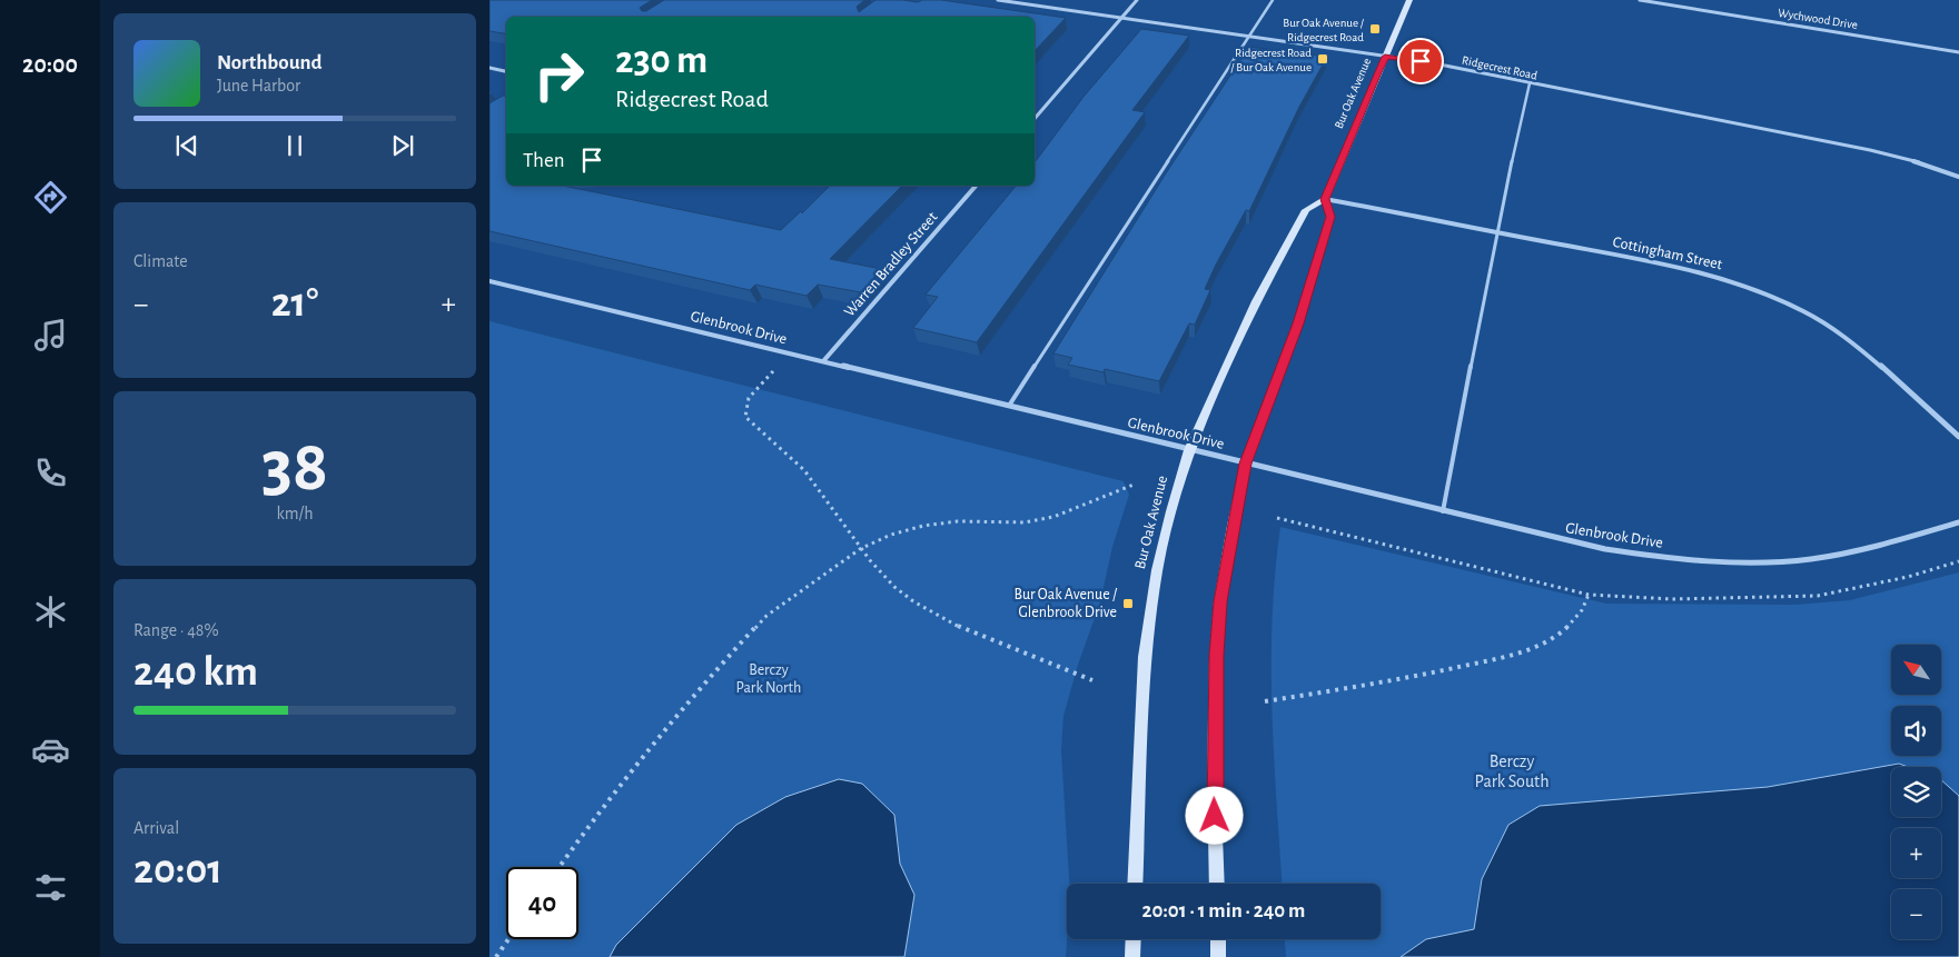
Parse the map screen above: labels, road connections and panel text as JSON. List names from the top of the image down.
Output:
{
  "streets": {
    "street": [
      "Wychwood Drive",
      "Ridgecrest Road",
      "Bur Oak Avenue",
      "Cottingham Street",
      "Warren Bradley Street",
      "Glenbrook Drive"
    ]
  },
  "crossings": [
    ["Ridgecrest Road", "Bur Oak Avenue"],
    ["Bur Oak Avenue", "Cottingham Street"],
    ["Bur Oak Avenue", "Glenbrook Drive"],
    ["Warren Bradley Street", "Glenbrook Drive"]
  ],
  "parks": ["Berczy Park North", "Berczy Park South"],
  "places": {
    "transit": ["Bur Oak Avenue / Ridgecrest Road", "Ridgecrest Road / Bur Oak Avenue", "Bur Oak Avenue / Glenbrook Drive"]
  },
  "north": "top left",
  "page": {
    "tabs": "20:00",
    "turn": ["230 m", "Ridgecrest Road"],
    "song": ["Northbound", "June Harbor"],
    "then": "Then",
    "tile": [
      "Climate",
      ["38", "km/h"],
      ["Range · 48%", "240 km"],
      ["Arrival", "20:01"]
    ],
    "heat": ["−", "21°", "+"],
    "map_buttons": ["+", "−"],
    "limit": "40",
    "trip": "20:01 · 1 min · 240 m"
  }
}
